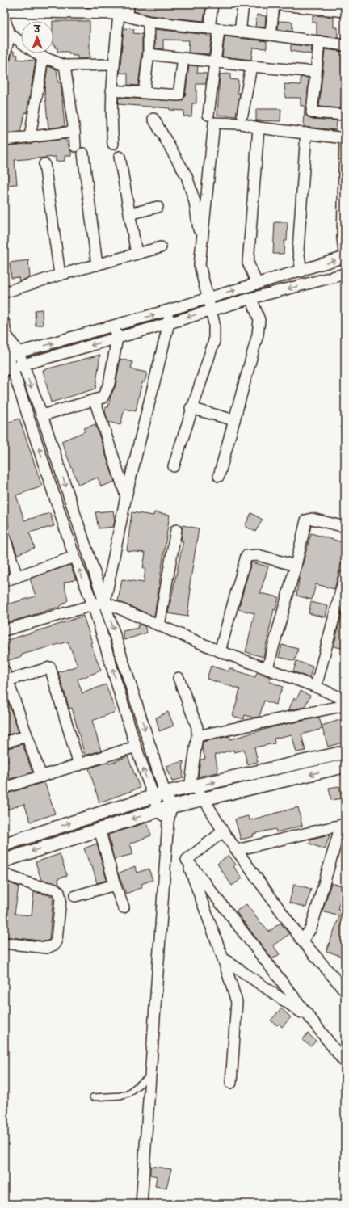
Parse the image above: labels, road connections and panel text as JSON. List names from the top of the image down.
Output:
{
  "north": "top"
}
